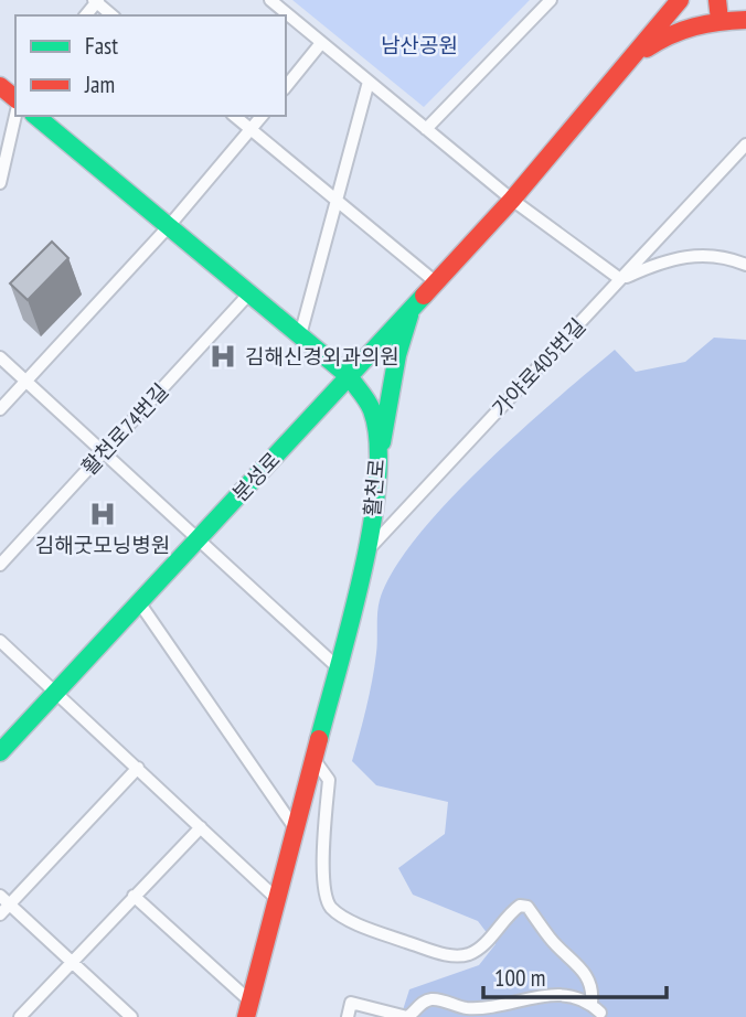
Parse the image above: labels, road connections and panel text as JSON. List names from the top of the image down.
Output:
{
  "streets": {
    "street": [
      "가야로405번길",
      "활천로74번길",
      "분성로",
      "활천로"
    ]
  },
  "crossings": [
    ["가야로405번길", "활천로"],
    ["활천로74번길", "활천로"],
    ["분성로", "활천로"]
  ],
  "parks": ["남산공원"],
  "places": {
    "hospital": ["김해신경외과의원", "김해굿모닝병원"]
  },
  "legend": ["Fast", "Jam"],
  "scale_bar": "100 m"
}
